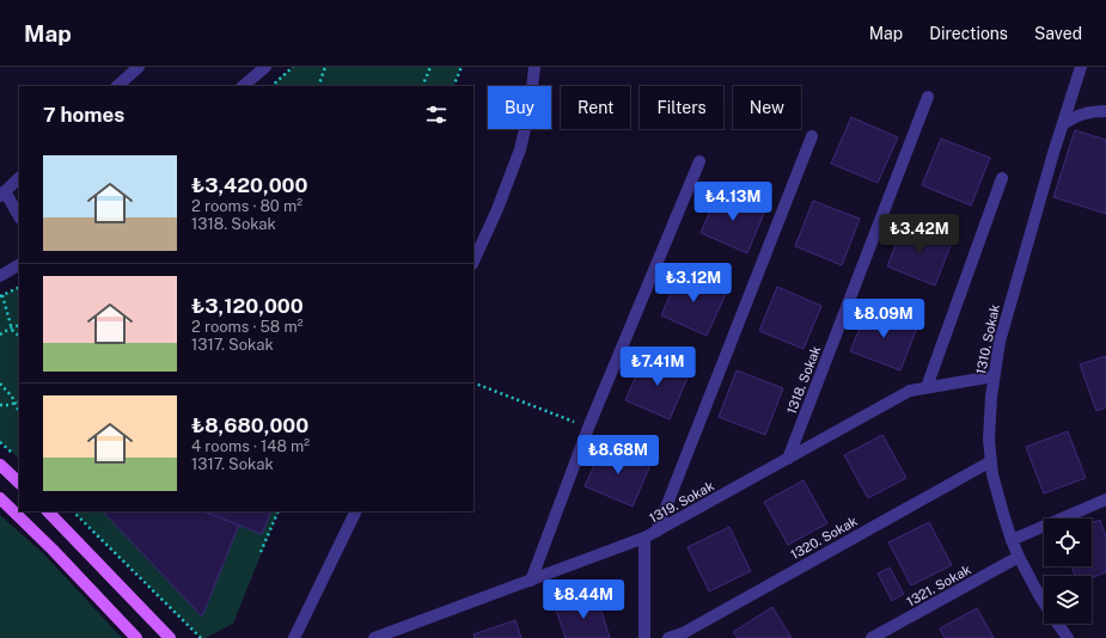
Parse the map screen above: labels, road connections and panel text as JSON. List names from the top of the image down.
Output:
{
  "streets": {
    "street": [
      "1310. Sokak",
      "1318. Sokak",
      "1319. Sokak",
      "1320. Sokak",
      "1321. Sokak"
    ]
  },
  "crossings": [
    ["1310. Sokak", "1319. Sokak"],
    ["1310. Sokak", "1320. Sokak"],
    ["1310. Sokak", "1321. Sokak"],
    ["1318. Sokak", "1319. Sokak"]
  ],
  "page": {
    "header": "Map",
    "nav": ["Map", "Directions", "Saved"],
    "chip": [
      "Buy",
      "Rent",
      "Filters",
      "New"
    ],
    "heading": "7 homes",
    "list": [
      {
        "name": "₺3,420,000",
        "note": "2 rooms · 80 m² · 1318. Sokak"
      },
      {
        "name": "₺3,120,000",
        "note": "2 rooms · 58 m² · 1317. Sokak"
      },
      {
        "name": "₺8,680,000",
        "note": "4 rooms · 148 m² · 1317. Sokak"
      }
    ],
    "price": [
      "₺4.13M",
      "₺3.42M",
      "₺3.12M",
      "₺8.09M",
      "₺7.41M",
      "₺8.68M",
      "₺8.44M"
    ]
  }
}
